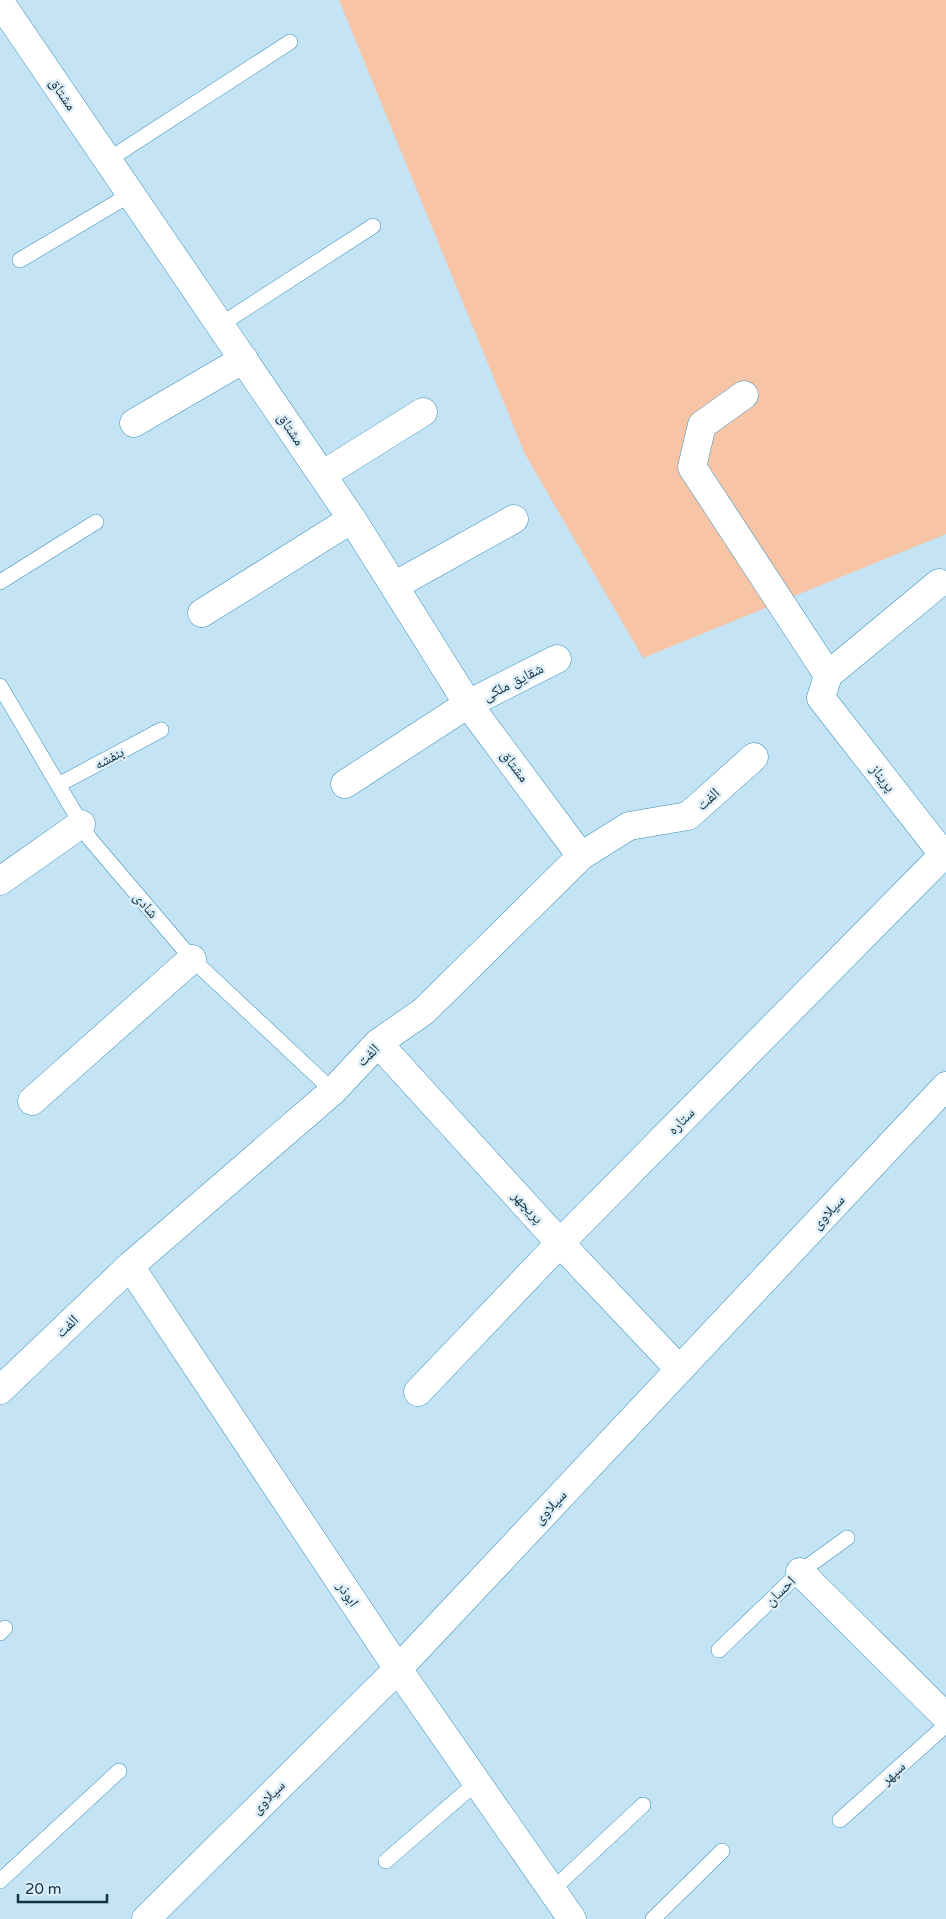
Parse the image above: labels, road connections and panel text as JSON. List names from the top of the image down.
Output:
{
  "streets": {
    "street": [
      "مشتاق",
      "شقایق ملکی",
      "پریناز",
      "الفت",
      "ستاره",
      "پریچهر",
      "سیلاوی",
      "ابوذر"
    ],
    "lane": [
      "بنفشه",
      "شادی",
      "احسان",
      "سپهر"
    ]
  },
  "crossings": [
    ["مشتاق", "شقایق ملکی"],
    ["مشتاق", "الفت"],
    ["بنفشه", "شادی"],
    ["پریناز", "ستاره"],
    ["الفت", "شادی"],
    ["الفت", "پریچهر"],
    ["الفت", "ابوذر"],
    ["ستاره", "پریچهر"],
    ["پریچهر", "سیلاوی"],
    ["سیلاوی", "ابوذر"]
  ],
  "scale_bar": "20 m"
}
